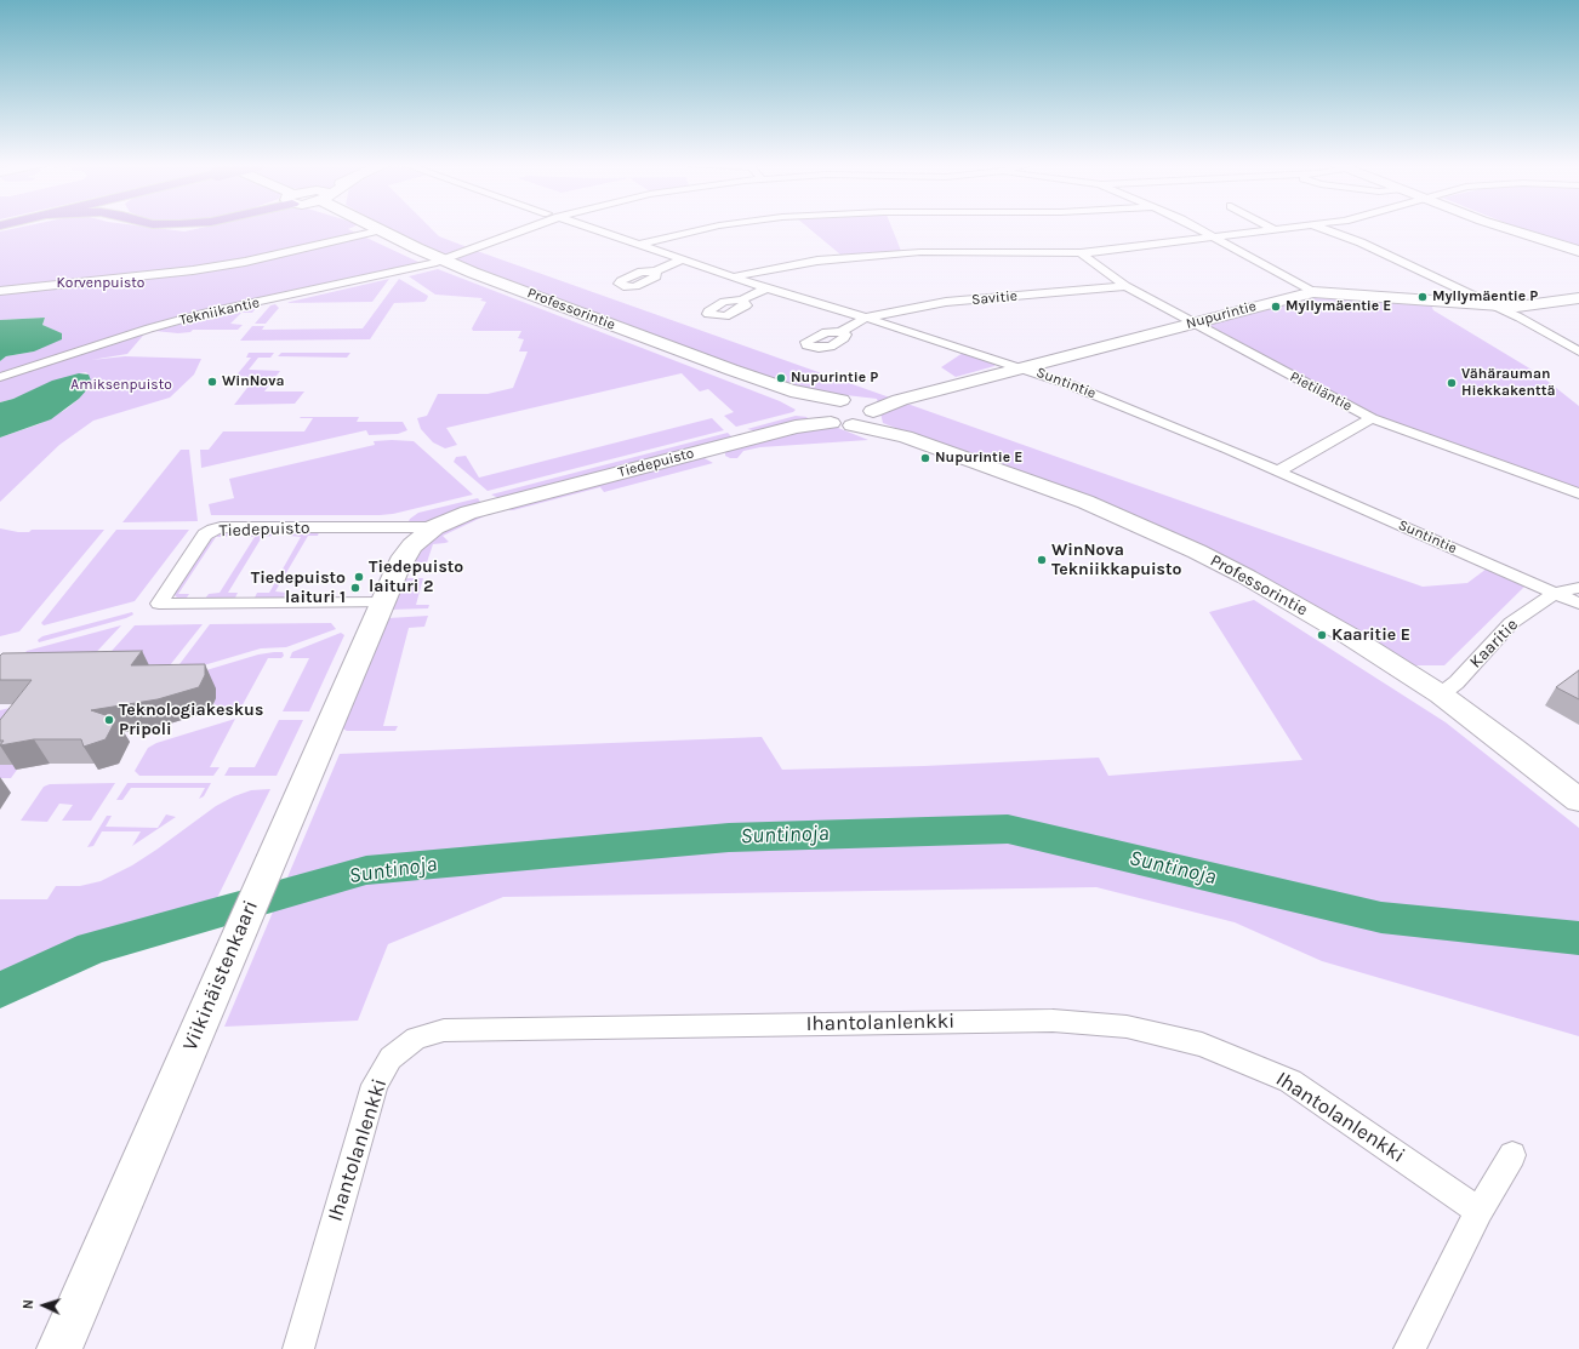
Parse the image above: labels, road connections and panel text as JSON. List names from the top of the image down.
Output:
{
  "streets": {
    "main road": [
      "Professorintie",
      "Nupurintie",
      "Tiedepuisto",
      "Viikinäistenkaari"
    ],
    "street": [
      "Savitie",
      "Tekniikantie",
      "Suntintie",
      "Pietiläntie",
      "Kaaritie",
      "Ihantolanlenkki"
    ]
  },
  "crossings": [
    ["Savitie", "Suntintie"],
    ["Savitie", "Pietiläntie"],
    ["Professorintie", "Tekniikantie"],
    ["Professorintie", "Nupurintie"],
    ["Professorintie", "Tiedepuisto"],
    ["Professorintie", "Kaaritie"],
    ["Nupurintie", "Suntintie"],
    ["Nupurintie", "Pietiläntie"],
    ["Suntintie", "Kaaritie"],
    ["Tiedepuisto", "Viikinäistenkaari"]
  ],
  "water": ["Suntinoja"],
  "parks": ["Korvenpuisto", "Amiksenpuisto"],
  "places": [
    "Myllymäentie P",
    "Myllymäentie E",
    "Nupurintie P",
    "WinNova",
    "Vähärauman Hiekkakenttä",
    "Nupurintie E",
    "WinNova Tekniikkapuisto",
    "Tiedepuisto laituri 2",
    "Tiedepuisto laituri 1",
    "Kaaritie E",
    "Teknologiakeskus Pripoli"
  ],
  "north": "left"
}
